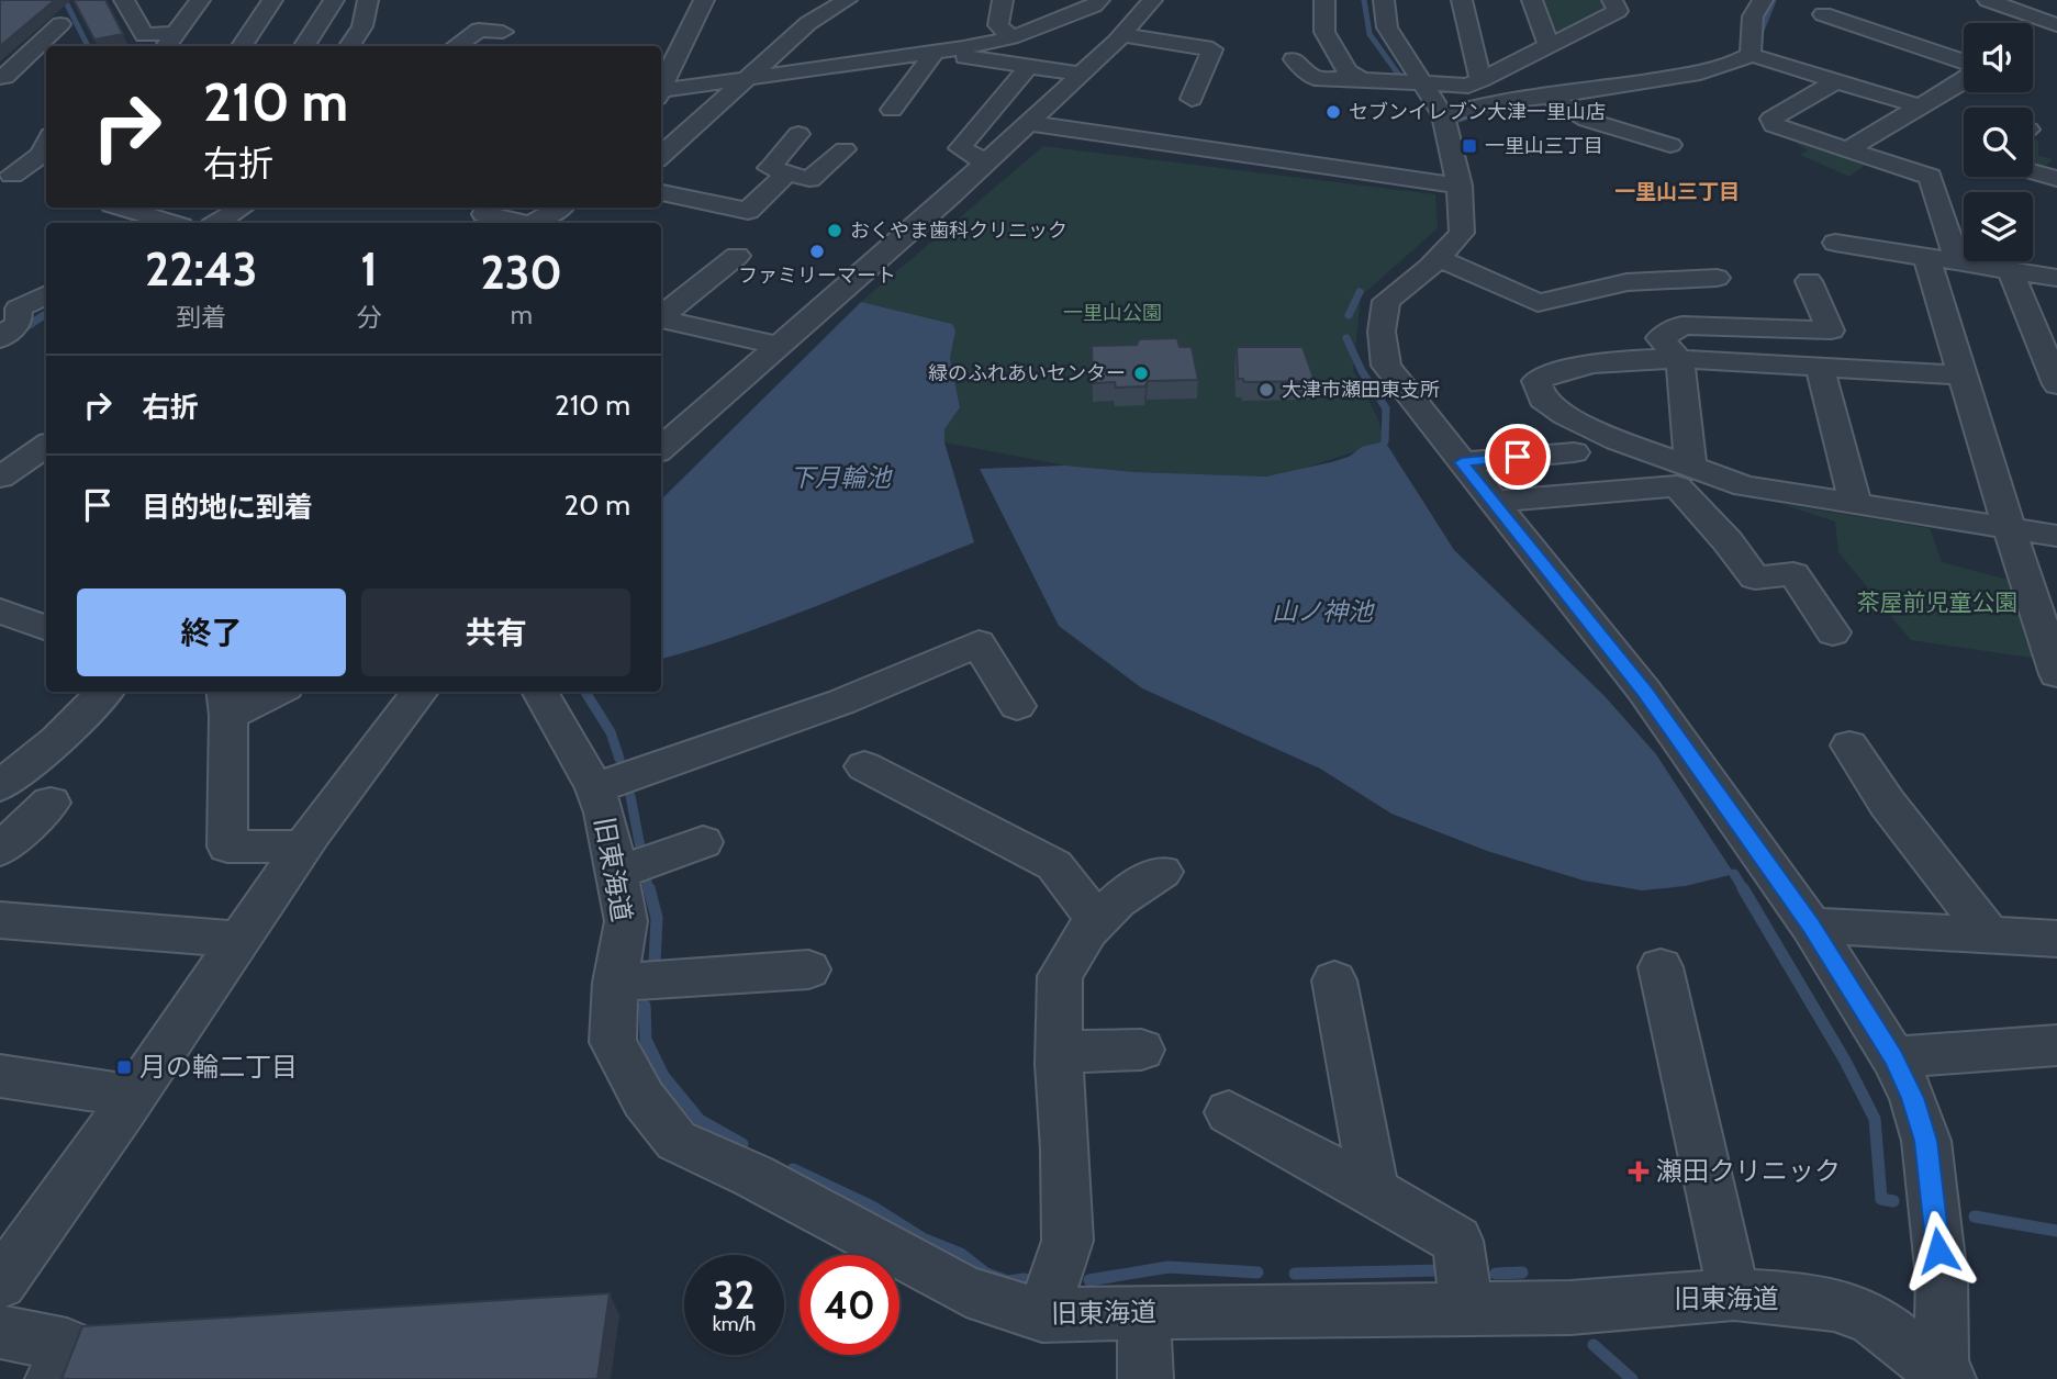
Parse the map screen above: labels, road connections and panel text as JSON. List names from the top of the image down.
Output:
{
  "streets": {
    "street": ["旧東海道"]
  },
  "districts": ["一里山三丁目"],
  "water": ["下月輪池", "山ノ神池"],
  "parks": ["一里山公園", "茶屋前児童公園"],
  "places": {
    "other": [
      "セブンイレブン大津一里山店",
      "おくやま歯科クリニック",
      "ファミリーマート",
      "緑のふれあいセンター",
      "大津市瀬田東支所"
    ],
    "transit": ["一里山三丁目", "月の輪二丁目"],
    "health": ["瀬田クリニック"]
  },
  "page": {
    "turn": ["210 m", "右折"],
    "eta": [
      "22:43",
      "到着",
      "1",
      "分",
      "230",
      "m"
    ],
    "list": [
      {
        "name": "右折",
        "value": "210 m"
      },
      {
        "name": "目的地に到着",
        "value": "20 m"
      }
    ],
    "buttons": ["終了", "共有"],
    "speed": "32 km/h",
    "limit": "40"
  }
}
